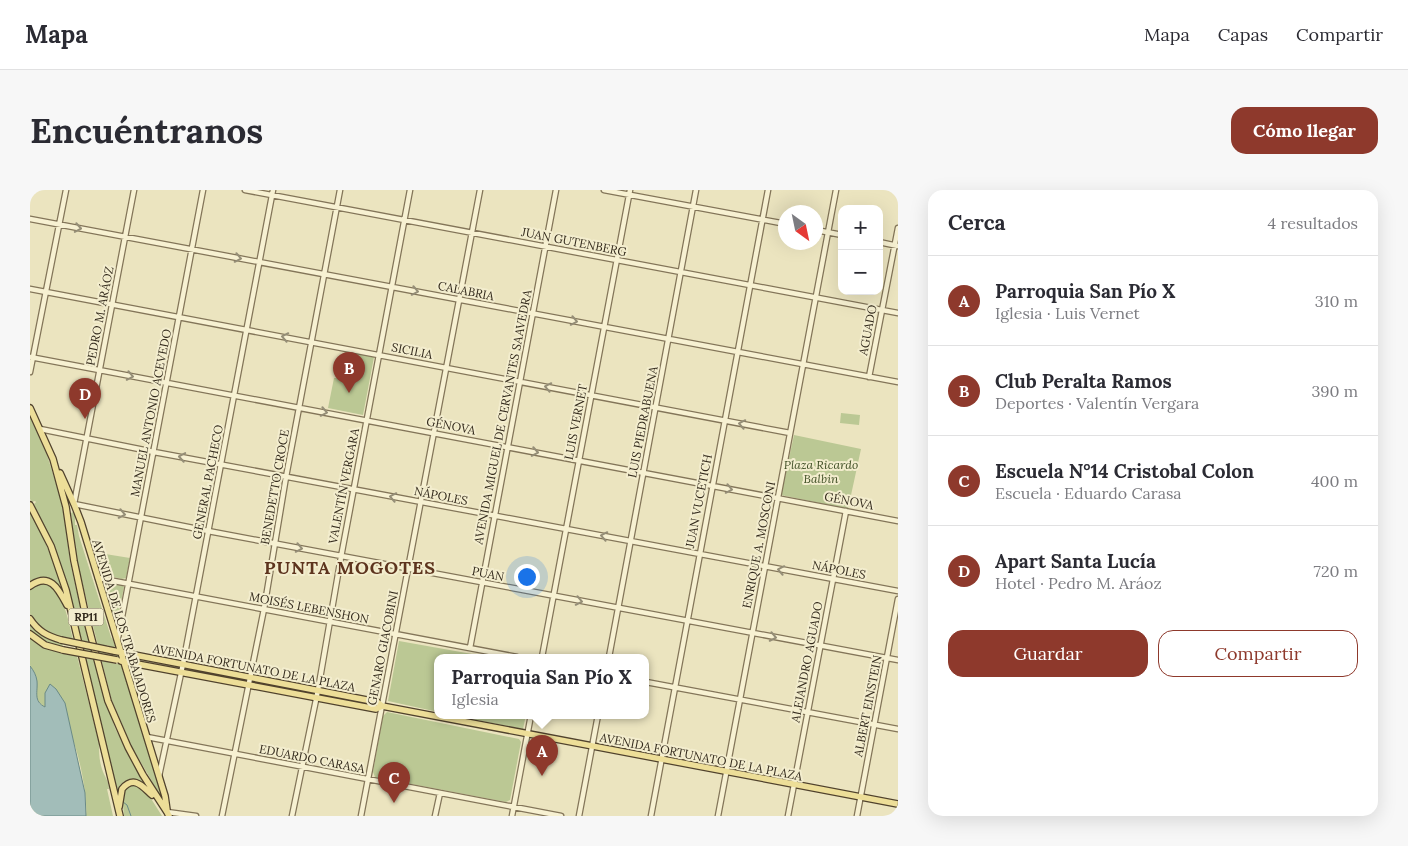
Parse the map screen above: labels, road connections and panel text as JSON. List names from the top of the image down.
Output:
{
  "streets": {
    "main road": ["RP11", "AVENIDA DE LOS TRABAJADORES", "AVENIDA FORTUNATO DE LA PLAZA"],
    "street": [
      "JUAN GUTENBERG",
      "CALABRIA",
      "PEDRO M. ARÁOZ",
      "AGUADO",
      "SICILIA",
      "MANUEL ANTONIO ACEVEDO",
      "AVENIDA MIGUEL DE CERVANTES SAAVEDRA",
      "LUIS VERNET",
      "LUIS PIEDRABUENA",
      "GÉNOVA",
      "GENERAL PACHECO",
      "VALENTÍN VERGARA",
      "BENEDETTO CROCE",
      "NÁPOLES",
      "JUAN VUCETICH",
      "ENRIQUE A. MOSCONI",
      "PUAN",
      "MOISÉS LEBENSHON",
      "GENARO GIACOBINI",
      "ALEJANDRO AGUADO",
      "ALBERT EINSTEIN",
      "EDUARDO CARASA"
    ]
  },
  "crossings": [
    ["JUAN GUTENBERG", "AGUADO"],
    ["JUAN GUTENBERG", "AVENIDA MIGUEL DE CERVANTES SAAVEDRA"],
    ["JUAN GUTENBERG", "LUIS VERNET"],
    ["JUAN GUTENBERG", "LUIS PIEDRABUENA"],
    ["JUAN GUTENBERG", "GENERAL PACHECO"],
    ["JUAN GUTENBERG", "VALENTÍN VERGARA"],
    ["JUAN GUTENBERG", "BENEDETTO CROCE"],
    ["JUAN GUTENBERG", "JUAN VUCETICH"],
    ["JUAN GUTENBERG", "ENRIQUE A. MOSCONI"],
    ["JUAN GUTENBERG", "GENARO GIACOBINI"],
    ["CALABRIA", "PEDRO M. ARÁOZ"],
    ["CALABRIA", "AGUADO"],
    ["CALABRIA", "MANUEL ANTONIO ACEVEDO"],
    ["CALABRIA", "AVENIDA MIGUEL DE CERVANTES SAAVEDRA"],
    ["CALABRIA", "LUIS VERNET"],
    ["CALABRIA", "LUIS PIEDRABUENA"],
    ["CALABRIA", "GENERAL PACHECO"],
    ["CALABRIA", "VALENTÍN VERGARA"],
    ["CALABRIA", "BENEDETTO CROCE"],
    ["CALABRIA", "JUAN VUCETICH"],
    ["CALABRIA", "ENRIQUE A. MOSCONI"],
    ["CALABRIA", "GENARO GIACOBINI"],
    ["PEDRO M. ARÁOZ", "SICILIA"],
    ["PEDRO M. ARÁOZ", "GÉNOVA"],
    ["PEDRO M. ARÁOZ", "NÁPOLES"],
    ["PEDRO M. ARÁOZ", "PUAN"],
    ["PEDRO M. ARÁOZ", "AVENIDA DE LOS TRABAJADORES"],
    ["SICILIA", "MANUEL ANTONIO ACEVEDO"],
    ["SICILIA", "AVENIDA MIGUEL DE CERVANTES SAAVEDRA"],
    ["SICILIA", "LUIS VERNET"],
    ["SICILIA", "LUIS PIEDRABUENA"],
    ["SICILIA", "GENERAL PACHECO"],
    ["SICILIA", "VALENTÍN VERGARA"],
    ["SICILIA", "BENEDETTO CROCE"],
    ["SICILIA", "JUAN VUCETICH"],
    ["SICILIA", "ENRIQUE A. MOSCONI"],
    ["SICILIA", "GENARO GIACOBINI"],
    ["MANUEL ANTONIO ACEVEDO", "GÉNOVA"],
    ["MANUEL ANTONIO ACEVEDO", "NÁPOLES"],
    ["MANUEL ANTONIO ACEVEDO", "PUAN"],
    ["MANUEL ANTONIO ACEVEDO", "MOISÉS LEBENSHON"],
    ["MANUEL ANTONIO ACEVEDO", "AVENIDA DE LOS TRABAJADORES"],
    ["AVENIDA MIGUEL DE CERVANTES SAAVEDRA", "GÉNOVA"],
    ["AVENIDA MIGUEL DE CERVANTES SAAVEDRA", "NÁPOLES"],
    ["AVENIDA MIGUEL DE CERVANTES SAAVEDRA", "PUAN"],
    ["AVENIDA MIGUEL DE CERVANTES SAAVEDRA", "MOISÉS LEBENSHON"],
    ["LUIS VERNET", "GÉNOVA"],
    ["LUIS VERNET", "NÁPOLES"],
    ["LUIS VERNET", "PUAN"],
    ["LUIS PIEDRABUENA", "GÉNOVA"],
    ["LUIS PIEDRABUENA", "NÁPOLES"],
    ["LUIS PIEDRABUENA", "PUAN"],
    ["GÉNOVA", "GENERAL PACHECO"],
    ["GÉNOVA", "VALENTÍN VERGARA"],
    ["GÉNOVA", "BENEDETTO CROCE"],
    ["GÉNOVA", "JUAN VUCETICH"],
    ["GÉNOVA", "ENRIQUE A. MOSCONI"],
    ["GÉNOVA", "GENARO GIACOBINI"],
    ["GÉNOVA", "ALEJANDRO AGUADO"],
    ["GENERAL PACHECO", "NÁPOLES"],
    ["GENERAL PACHECO", "PUAN"],
    ["GENERAL PACHECO", "MOISÉS LEBENSHON"],
    ["GENERAL PACHECO", "AVENIDA DE LOS TRABAJADORES"],
    ["GENERAL PACHECO", "AVENIDA FORTUNATO DE LA PLAZA"],
    ["GENERAL PACHECO", "EDUARDO CARASA"],
    ["VALENTÍN VERGARA", "NÁPOLES"],
    ["VALENTÍN VERGARA", "PUAN"],
    ["VALENTÍN VERGARA", "MOISÉS LEBENSHON"],
    ["VALENTÍN VERGARA", "AVENIDA FORTUNATO DE LA PLAZA"],
    ["VALENTÍN VERGARA", "EDUARDO CARASA"],
    ["BENEDETTO CROCE", "NÁPOLES"],
    ["BENEDETTO CROCE", "PUAN"],
    ["BENEDETTO CROCE", "MOISÉS LEBENSHON"],
    ["BENEDETTO CROCE", "AVENIDA FORTUNATO DE LA PLAZA"],
    ["BENEDETTO CROCE", "EDUARDO CARASA"],
    ["NÁPOLES", "JUAN VUCETICH"],
    ["NÁPOLES", "ENRIQUE A. MOSCONI"],
    ["NÁPOLES", "AVENIDA DE LOS TRABAJADORES"],
    ["NÁPOLES", "GENARO GIACOBINI"],
    ["NÁPOLES", "ALEJANDRO AGUADO"],
    ["JUAN VUCETICH", "PUAN"],
    ["JUAN VUCETICH", "AVENIDA FORTUNATO DE LA PLAZA"],
    ["ENRIQUE A. MOSCONI", "PUAN"],
    ["ENRIQUE A. MOSCONI", "AVENIDA FORTUNATO DE LA PLAZA"],
    ["PUAN", "AVENIDA DE LOS TRABAJADORES"],
    ["PUAN", "GENARO GIACOBINI"],
    ["PUAN", "ALEJANDRO AGUADO"],
    ["PUAN", "ALBERT EINSTEIN"],
    ["MOISÉS LEBENSHON", "AVENIDA DE LOS TRABAJADORES"],
    ["MOISÉS LEBENSHON", "GENARO GIACOBINI"],
    ["AVENIDA DE LOS TRABAJADORES", "AVENIDA FORTUNATO DE LA PLAZA"],
    ["AVENIDA DE LOS TRABAJADORES", "EDUARDO CARASA"],
    ["GENARO GIACOBINI", "AVENIDA FORTUNATO DE LA PLAZA"],
    ["GENARO GIACOBINI", "EDUARDO CARASA"],
    ["ALEJANDRO AGUADO", "AVENIDA FORTUNATO DE LA PLAZA"],
    ["AVENIDA FORTUNATO DE LA PLAZA", "ALBERT EINSTEIN"]
  ],
  "districts": ["PUNTA MOGOTES"],
  "parks": ["Plaza Ricardo Balbin"],
  "north": "bottom right",
  "page": {
    "header": "Mapa",
    "nav": ["Mapa", "Capas", "Compartir"],
    "buttons": [
      "Cómo llegar",
      ["Guardar", "Compartir"]
    ],
    "title": "Encuéntranos",
    "heading": ["Cerca", "4 resultados"],
    "map_buttons": ["+", "−"],
    "list": [
      {
        "mark": "A",
        "name": "Parroquia San Pío X",
        "note": "Iglesia · Luis Vernet",
        "value": "310 m"
      },
      {
        "mark": "B",
        "name": "Club Peralta Ramos",
        "note": "Deportes · Valentín Vergara",
        "value": "390 m"
      },
      {
        "mark": "C",
        "name": "Escuela N°14 Cristobal Colon",
        "note": "Escuela · Eduardo Carasa",
        "value": "400 m"
      },
      {
        "mark": "D",
        "name": "Apart Santa Lucía",
        "note": "Hotel · Pedro M. Aráoz",
        "value": "720 m"
      }
    ],
    "pins": [
      "B",
      "D",
      "A",
      "C"
    ],
    "popup": ["Parroquia San Pío X", "Iglesia"]
  }
}
